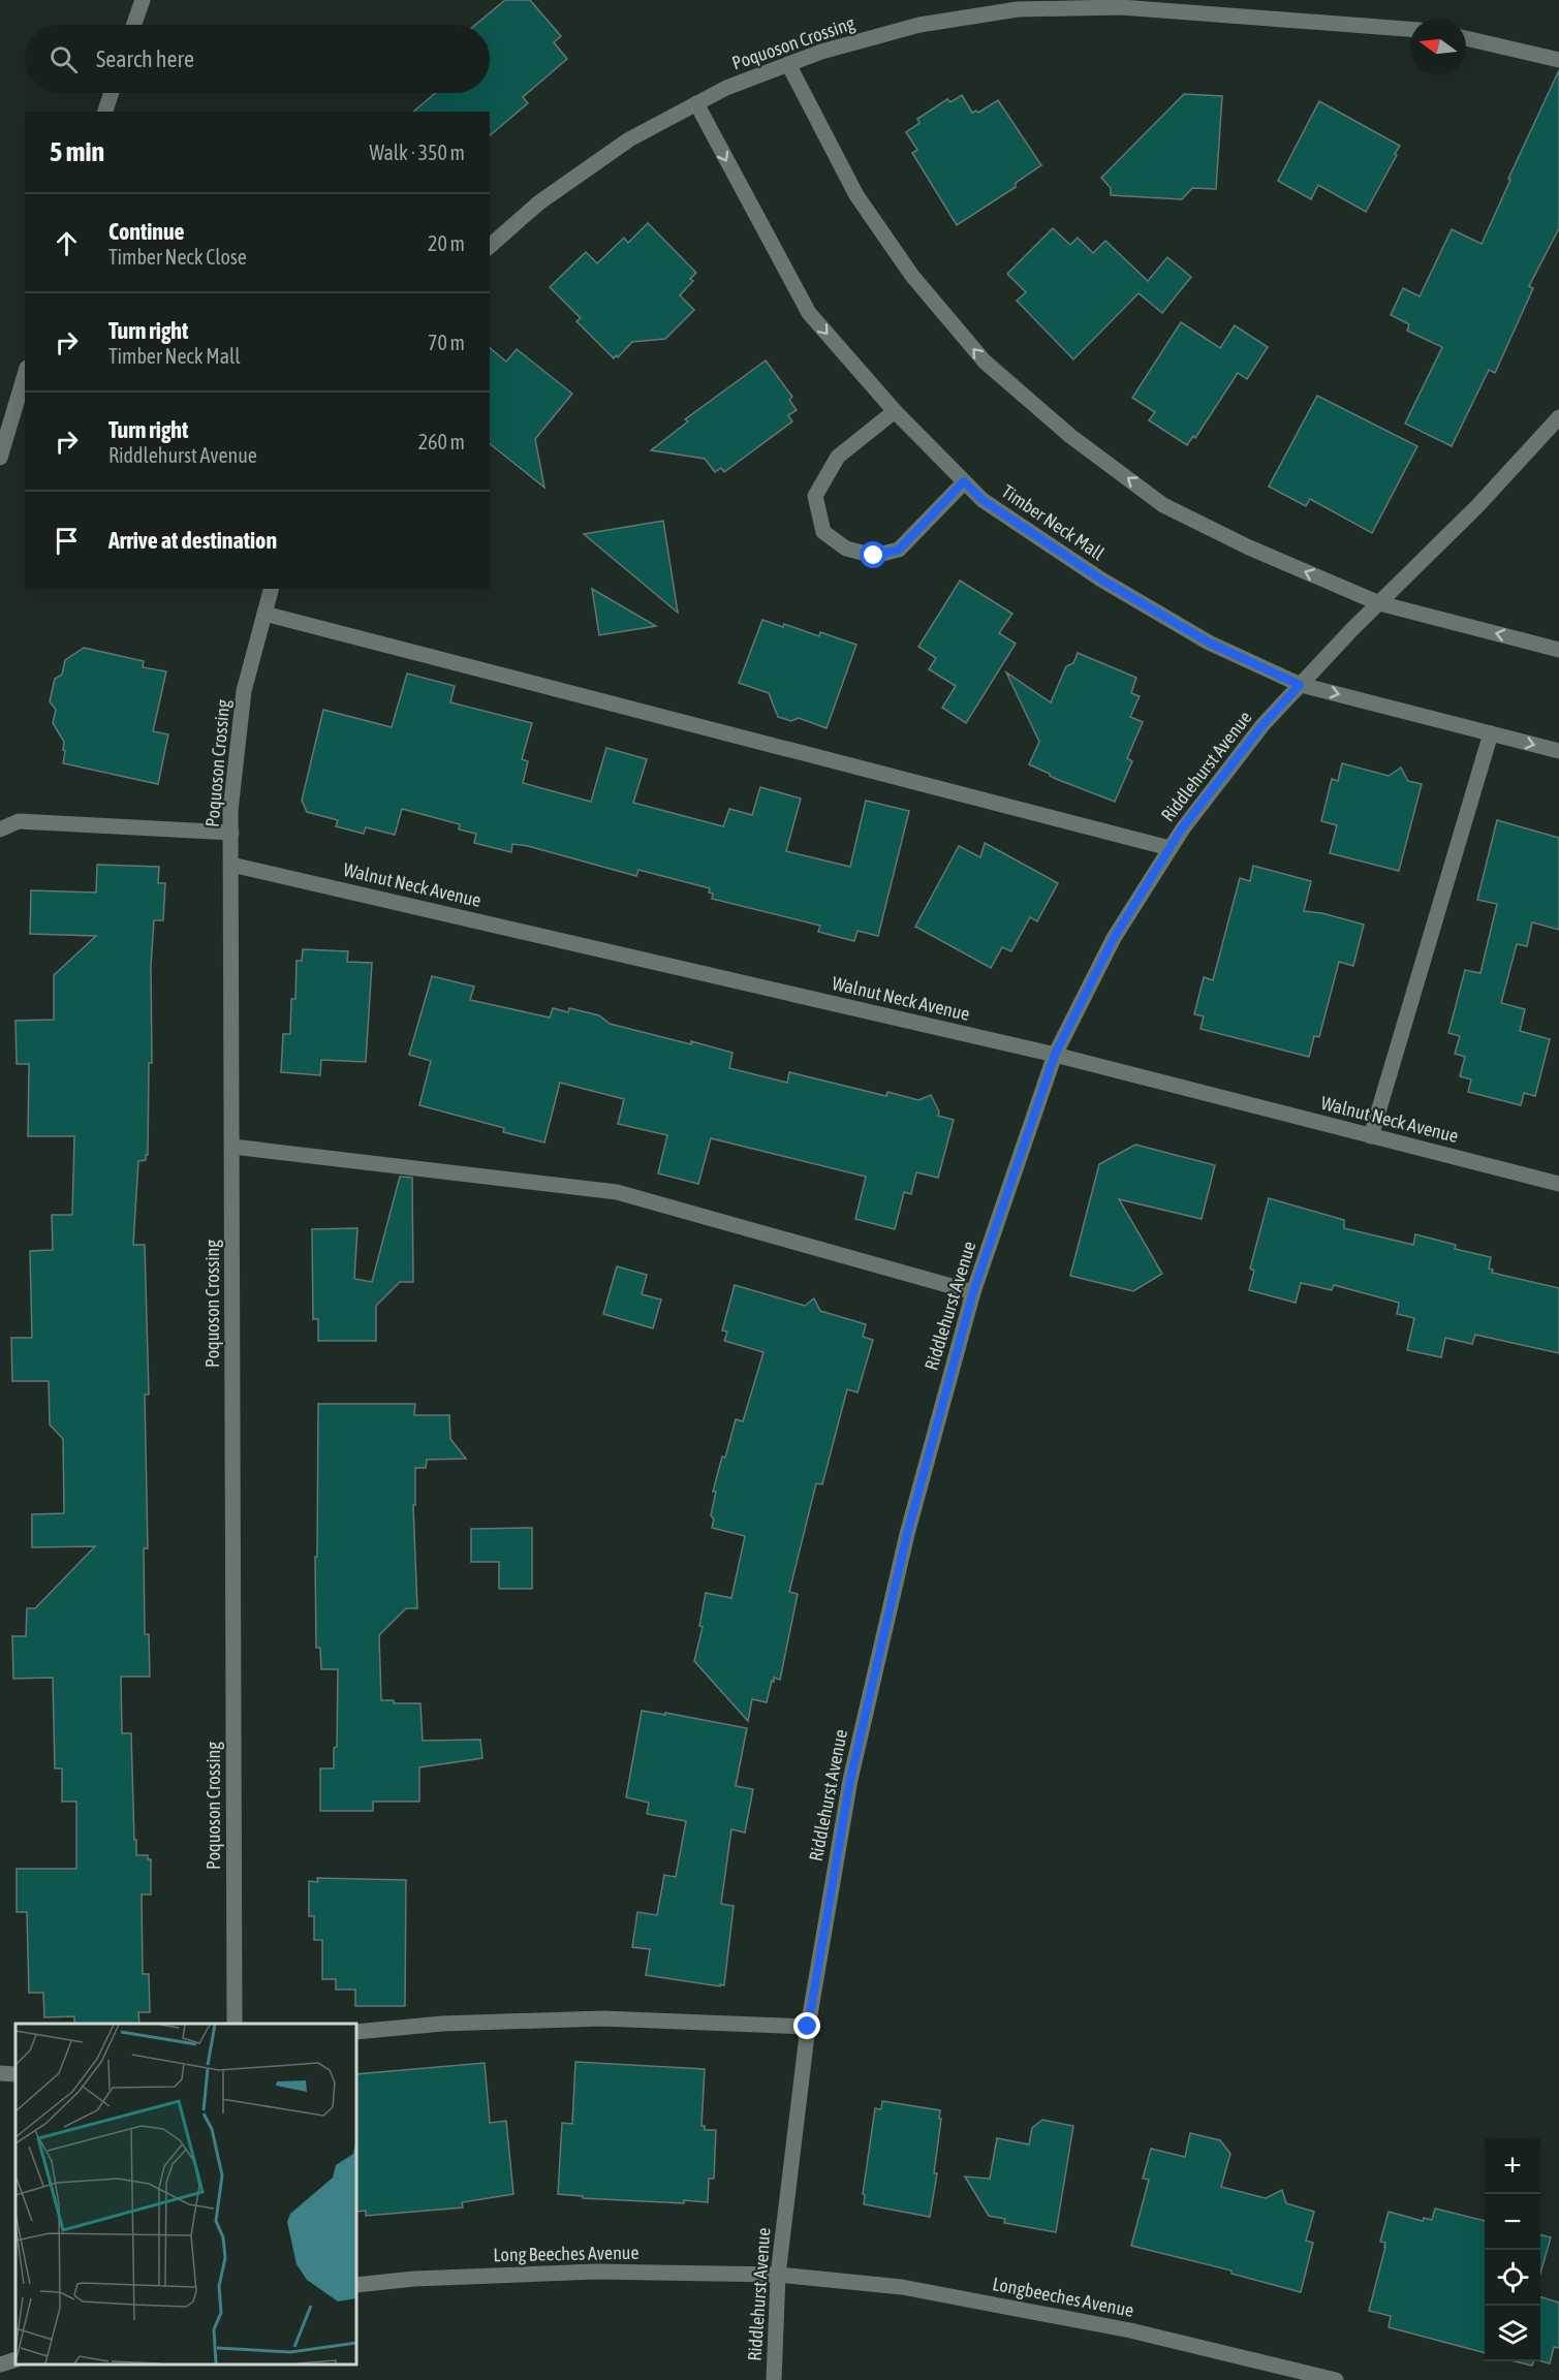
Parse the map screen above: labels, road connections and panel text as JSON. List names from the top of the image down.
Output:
{
  "streets": {
    "street": [
      "Poquoson Crossing",
      "Timber Neck Mall",
      "Riddlehurst Avenue",
      "Walnut Neck Avenue",
      "Long Beeches Avenue",
      "Longbeeches Avenue"
    ]
  },
  "crossings": [
    ["Poquoson Crossing", "Timber Neck Mall"],
    ["Poquoson Crossing", "Walnut Neck Avenue"],
    ["Timber Neck Mall", "Riddlehurst Avenue"],
    ["Riddlehurst Avenue", "Walnut Neck Avenue"],
    ["Riddlehurst Avenue", "Long Beeches Avenue"],
    ["Riddlehurst Avenue", "Longbeeches Avenue"],
    ["Long Beeches Avenue", "Longbeeches Avenue"]
  ],
  "north": "left",
  "page": {
    "search": "Search here",
    "heading": ["5 min", "Walk · 350 m"],
    "list": [
      ["Continue", "Timber Neck Close", "20 m"],
      ["Turn right", "Timber Neck Mall", "70 m"],
      ["Turn right", "Riddlehurst Avenue", "260 m"],
      "Arrive at destination"
    ],
    "map_buttons": ["+", "−"]
  }
}
